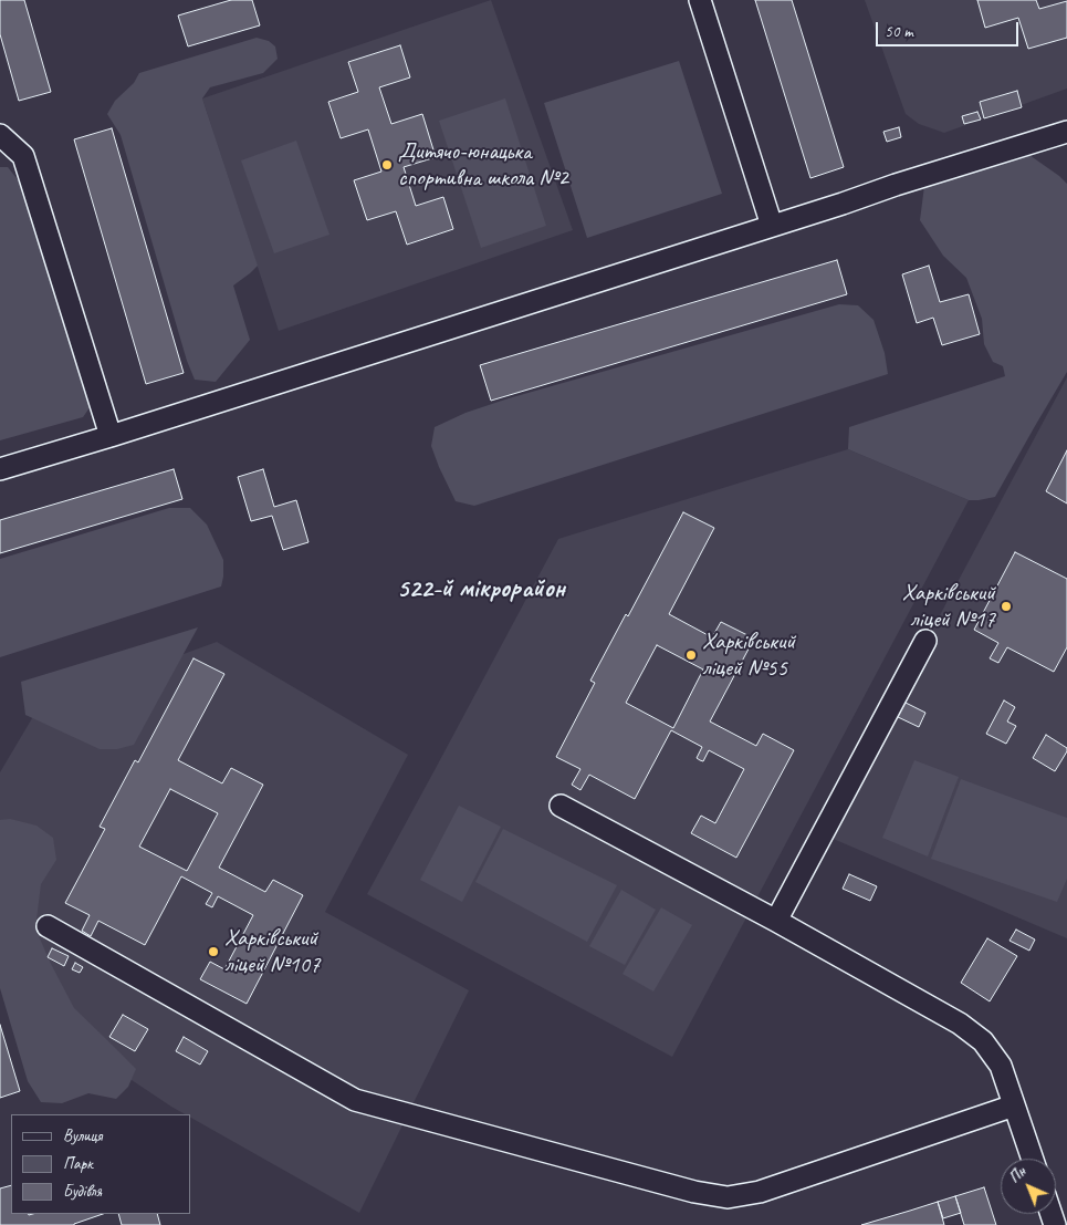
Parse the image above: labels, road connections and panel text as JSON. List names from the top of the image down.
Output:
{
  "districts": ["522-й мікрорайон"],
  "places": [
    "Дитячо-юнацька спортивна школа №2",
    "Харківський ліцей №17",
    "Харківський ліцей №55",
    "Харківський ліцей №107"
  ],
  "legend": ["Вулиця", "Парк", "Будівля"],
  "scale_bar": "50 m",
  "north": "top left"
}
